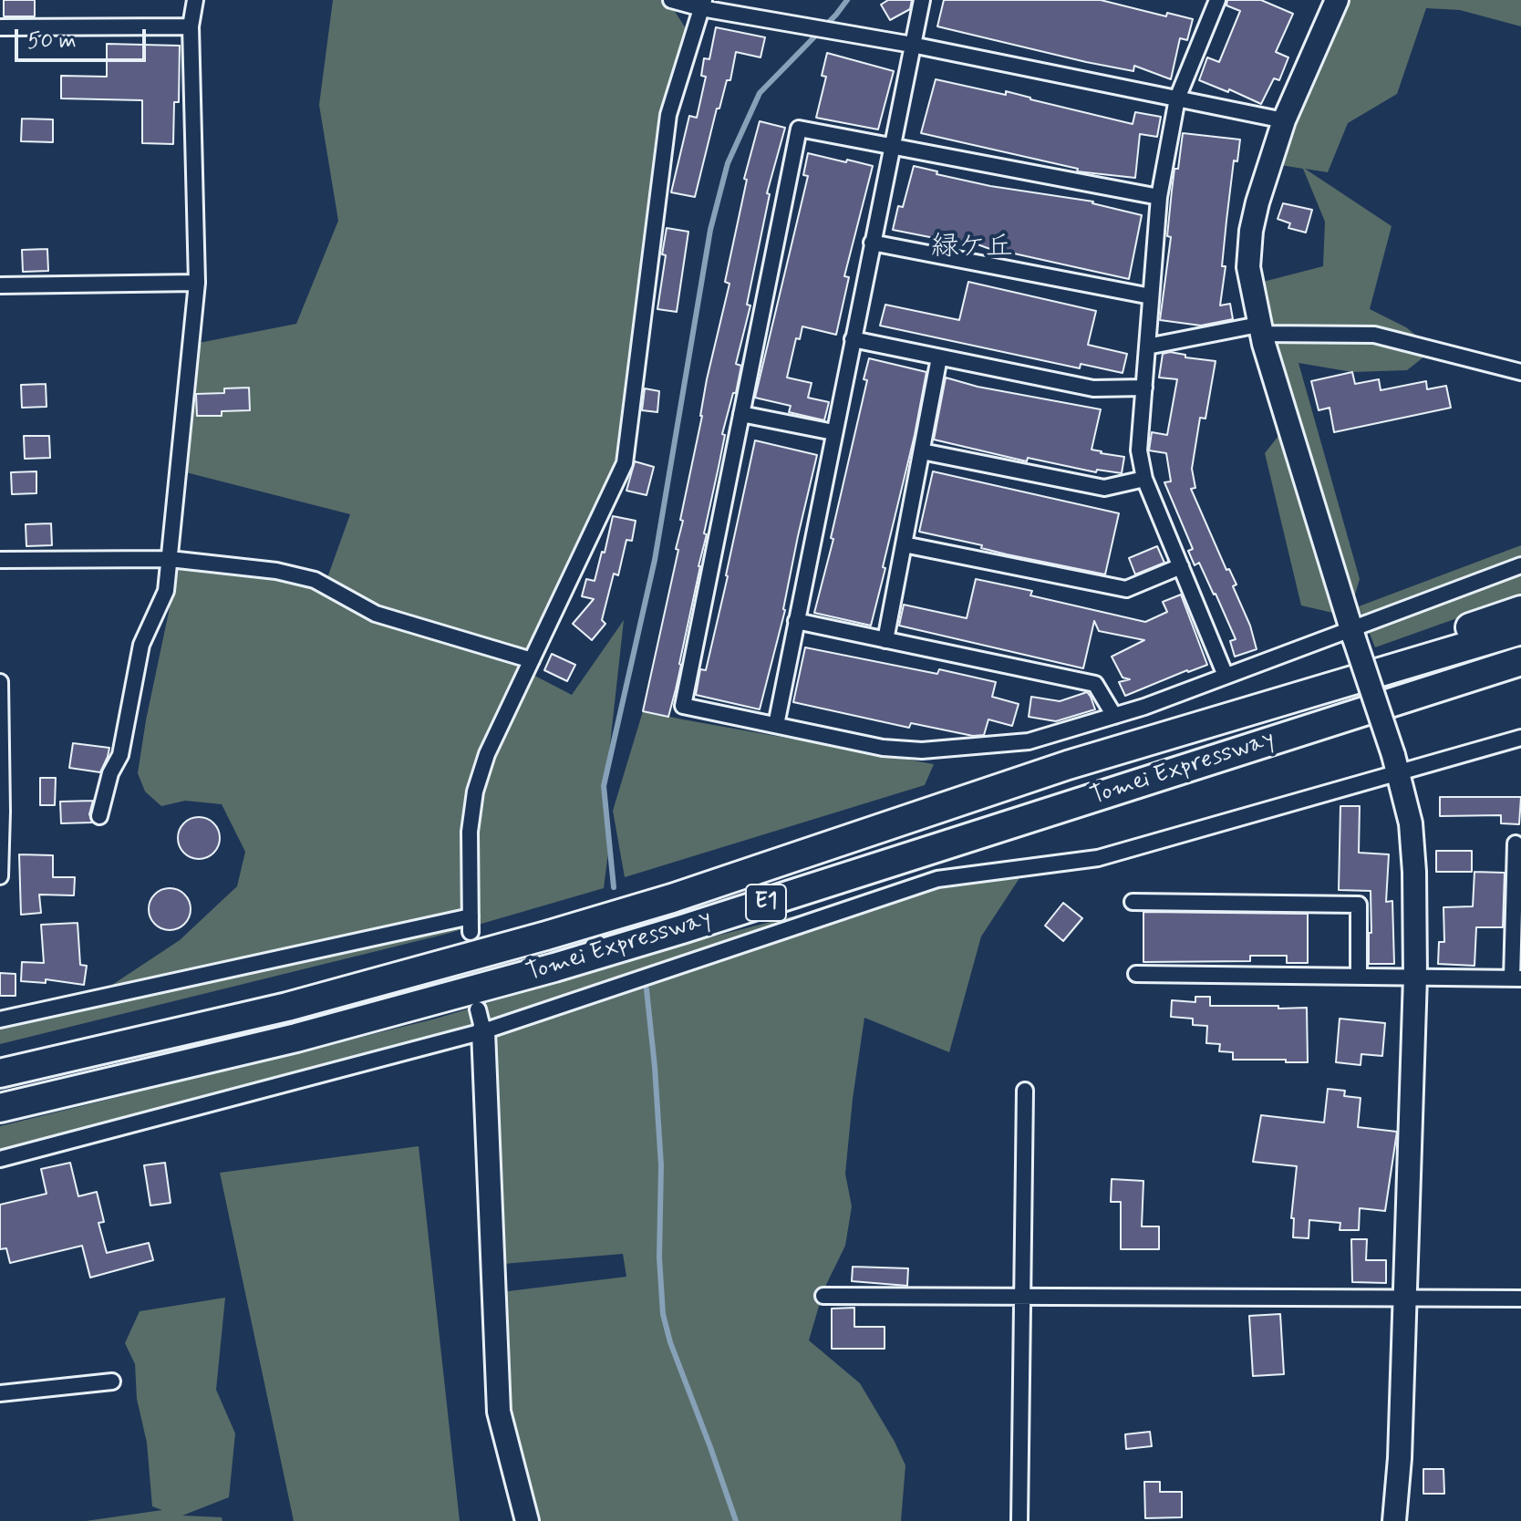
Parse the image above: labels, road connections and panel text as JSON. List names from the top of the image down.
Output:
{
  "streets": {
    "highway": ["Tomei Expressway", "E1"]
  },
  "districts": ["緑ケ丘"],
  "scale_bar": "50 m"
}
